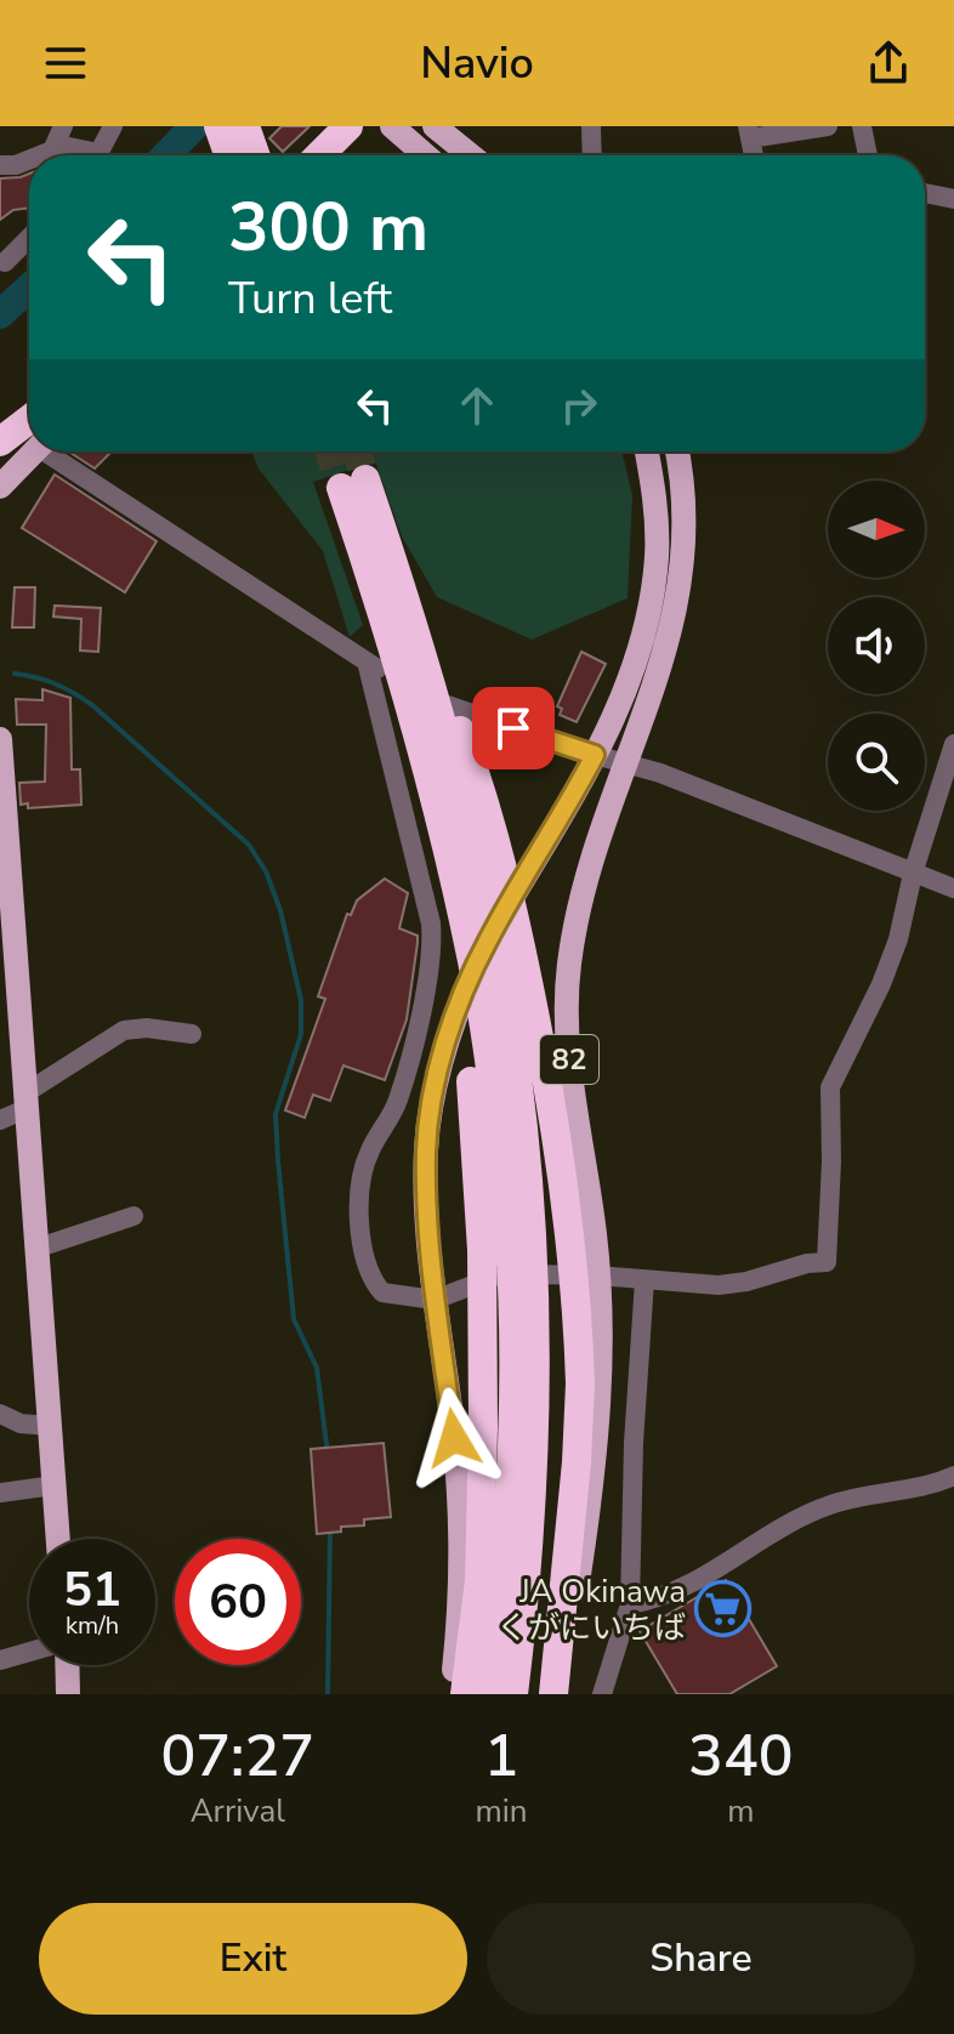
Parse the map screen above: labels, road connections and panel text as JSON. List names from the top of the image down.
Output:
{
  "streets": {
    "main road": ["82"]
  },
  "places": {
    "supermarket": ["JA Okinawa くがにいちば"]
  },
  "north": "right",
  "page": {
    "header": "Navio",
    "turn": ["300 m", "Turn left"],
    "speed": "51 km/h",
    "limit": "60",
    "eta": [
      "07:27",
      "Arrival",
      "1",
      "min",
      "340",
      "m"
    ],
    "buttons": ["Exit", "Share"]
  }
}
